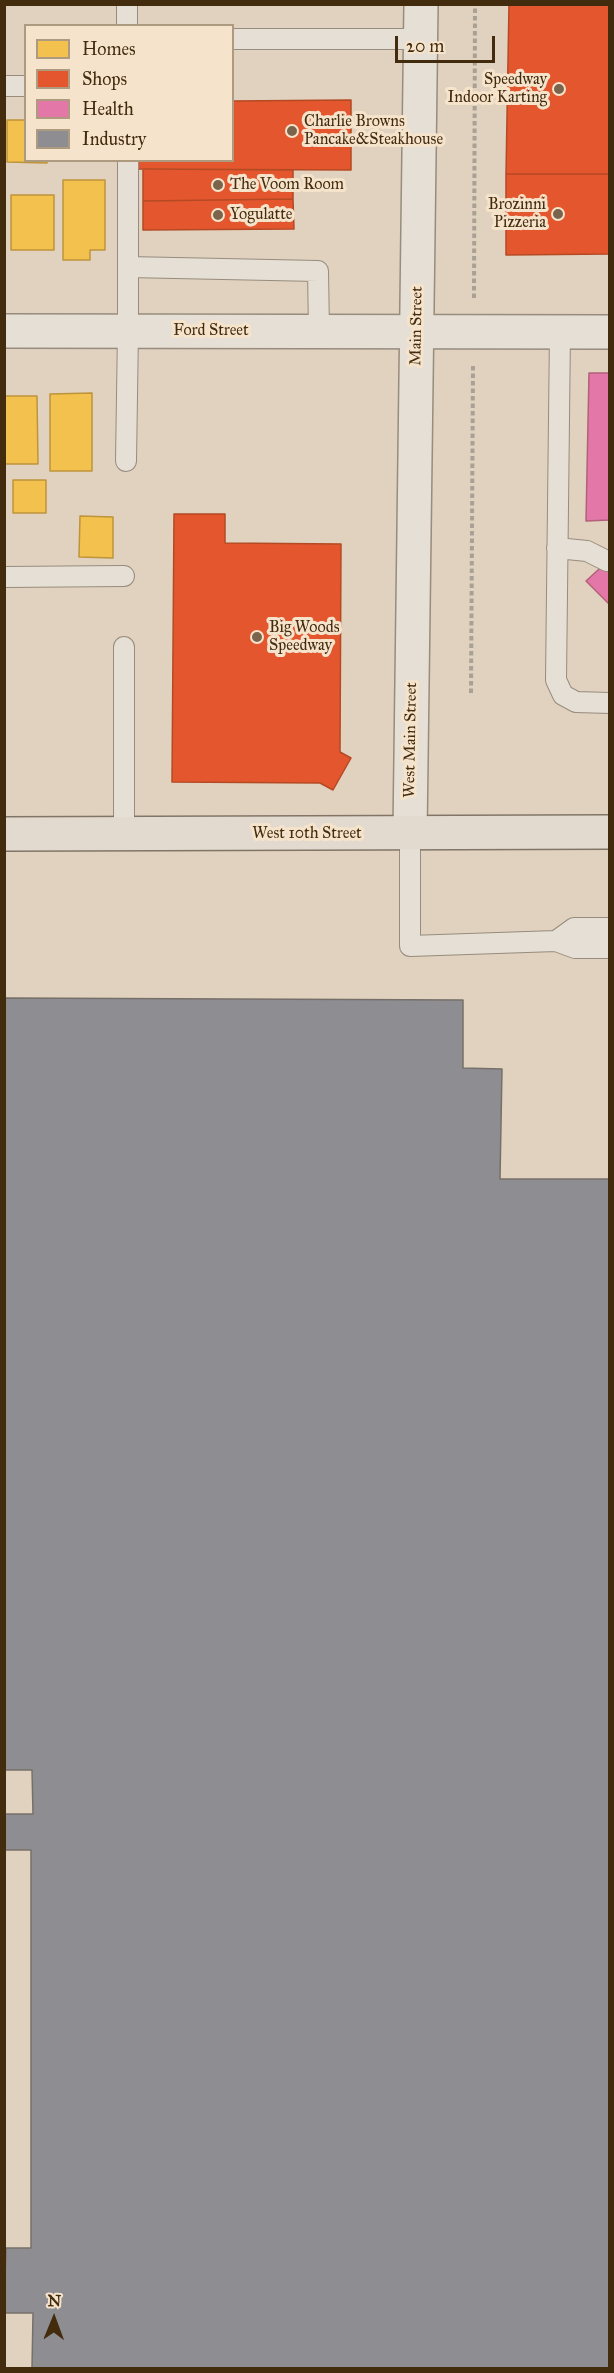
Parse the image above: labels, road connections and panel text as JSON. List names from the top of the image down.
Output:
{
  "streets": {
    "main road": ["West 10th Street"],
    "street": ["Main Street", "Ford Street", "West Main Street"]
  },
  "crossings": [
    ["Main Street", "Ford Street"],
    ["Main Street", "West Main Street"],
    ["West Main Street", "West 10th Street"]
  ],
  "places": [
    "Speedway Indoor Karting",
    "Charlie Browns Pancake&Steakhouse",
    "The Voom Room",
    "Brozinni Pizzeria",
    "Yogulatte",
    "Big Woods Speedway"
  ],
  "legend": [
    "Homes",
    "Shops",
    "Health",
    "Industry"
  ],
  "scale_bar": "20 m",
  "north": "top"
}
